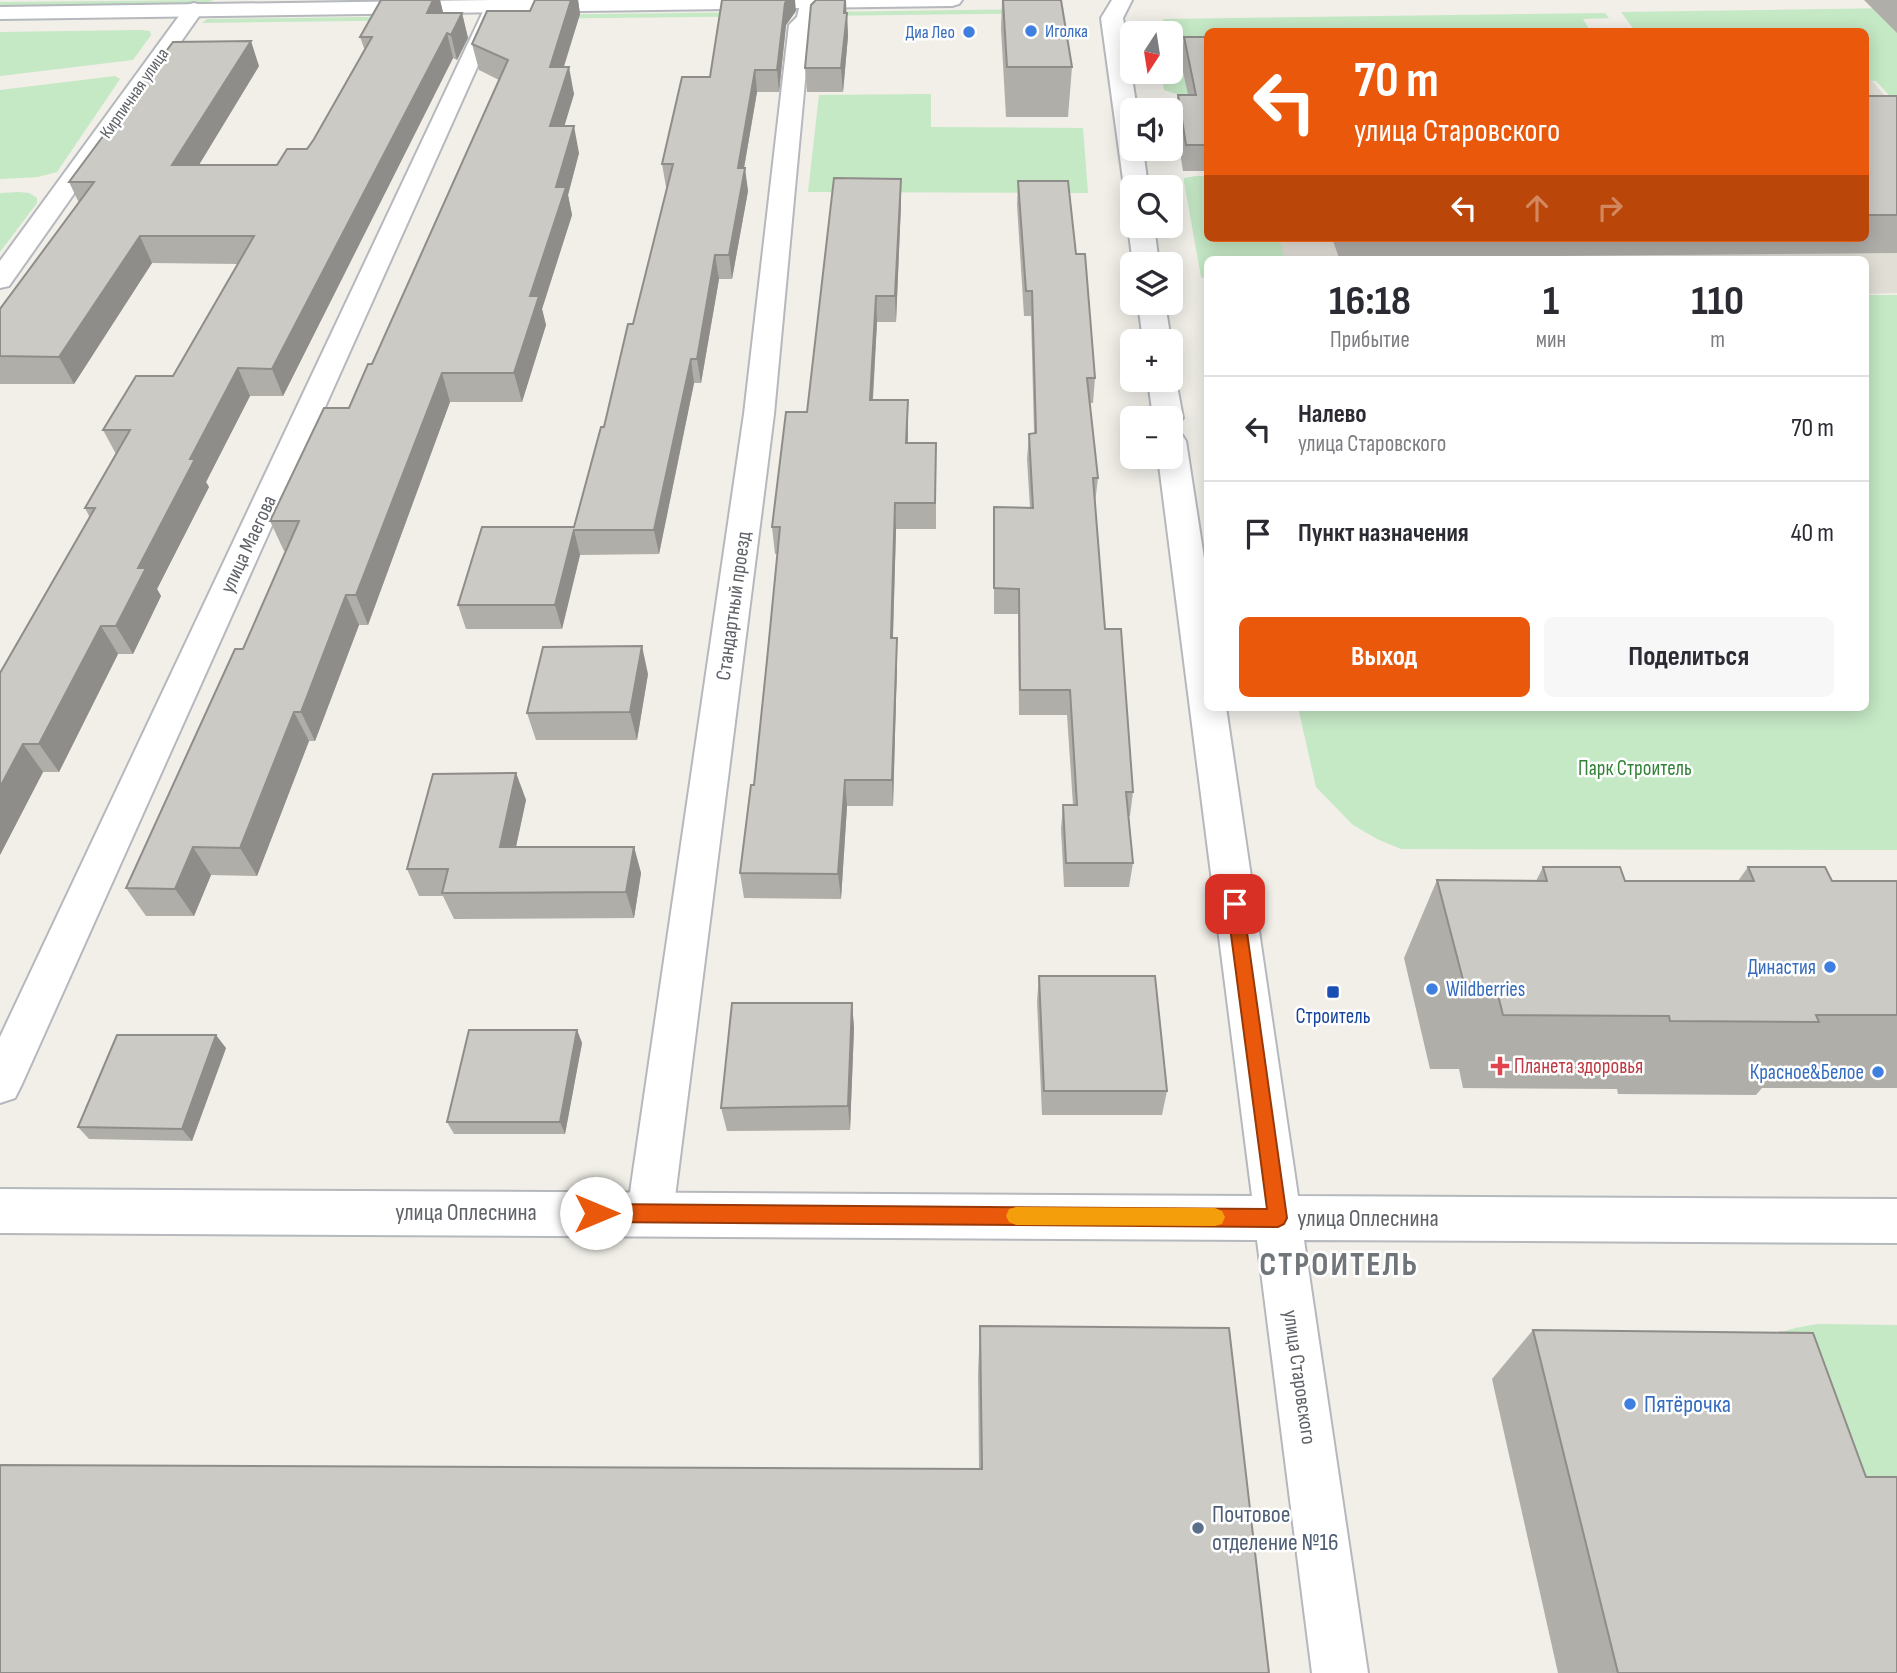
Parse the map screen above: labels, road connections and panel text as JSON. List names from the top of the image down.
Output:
{
  "streets": {
    "street": [
      "Кирпичная улица",
      "улица Маегова",
      "Стандартный проезд",
      "улица Оплеснина",
      "улица Старовского"
    ]
  },
  "crossings": [
    ["Стандартный проезд", "улица Оплеснина"],
    ["улица Оплеснина", "улица Старовского"]
  ],
  "districts": ["СТРОИТЕЛЬ"],
  "parks": ["Парк Строитель"],
  "places": {
    "other": [
      "Иголка",
      "Диа Лео",
      "Династия",
      "Wildberries",
      "Красное&Белое",
      "Пятёрочка",
      "Почтовое отделение №16"
    ],
    "transit": ["Строитель"],
    "health": ["Планета здоровья"]
  },
  "north": "bottom",
  "page": {
    "map_buttons": ["+", "−"],
    "turn": ["70 m", "улица Старовского"],
    "eta": [
      "16:18",
      "Прибытие",
      "1",
      "мин",
      "110",
      "m"
    ],
    "list": [
      {
        "name": "Налево",
        "note": "улица Старовского",
        "value": "70 m"
      },
      {
        "name": "Пункт назначения",
        "value": "40 m"
      }
    ],
    "buttons": ["Выход", "Поделиться"]
  }
}
